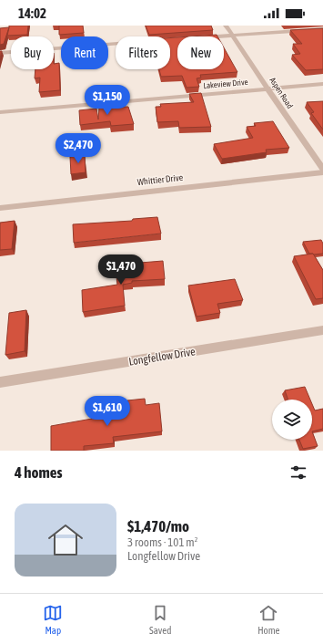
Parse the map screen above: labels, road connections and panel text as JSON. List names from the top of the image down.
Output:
{
  "streets": {
    "street": [
      "Lakeview Drive",
      "Aspen Road",
      "Whittier Drive",
      "Longfellow Drive"
    ]
  },
  "crossings": [
    ["Lakeview Drive", "Aspen Road"]
  ],
  "page": {
    "status": "14:02",
    "chip": [
      "Buy",
      "Rent",
      "Filters",
      "New"
    ],
    "price": [
      "$1,150",
      "$2,470",
      "$1,470",
      "$1,610"
    ],
    "heading": "4 homes",
    "list": [
      {
        "name": "$1,470/mo",
        "note": "3 rooms · 101 m² · Longfellow Drive"
      }
    ],
    "tabs": ["Map", "Saved", "Home"]
  }
}
